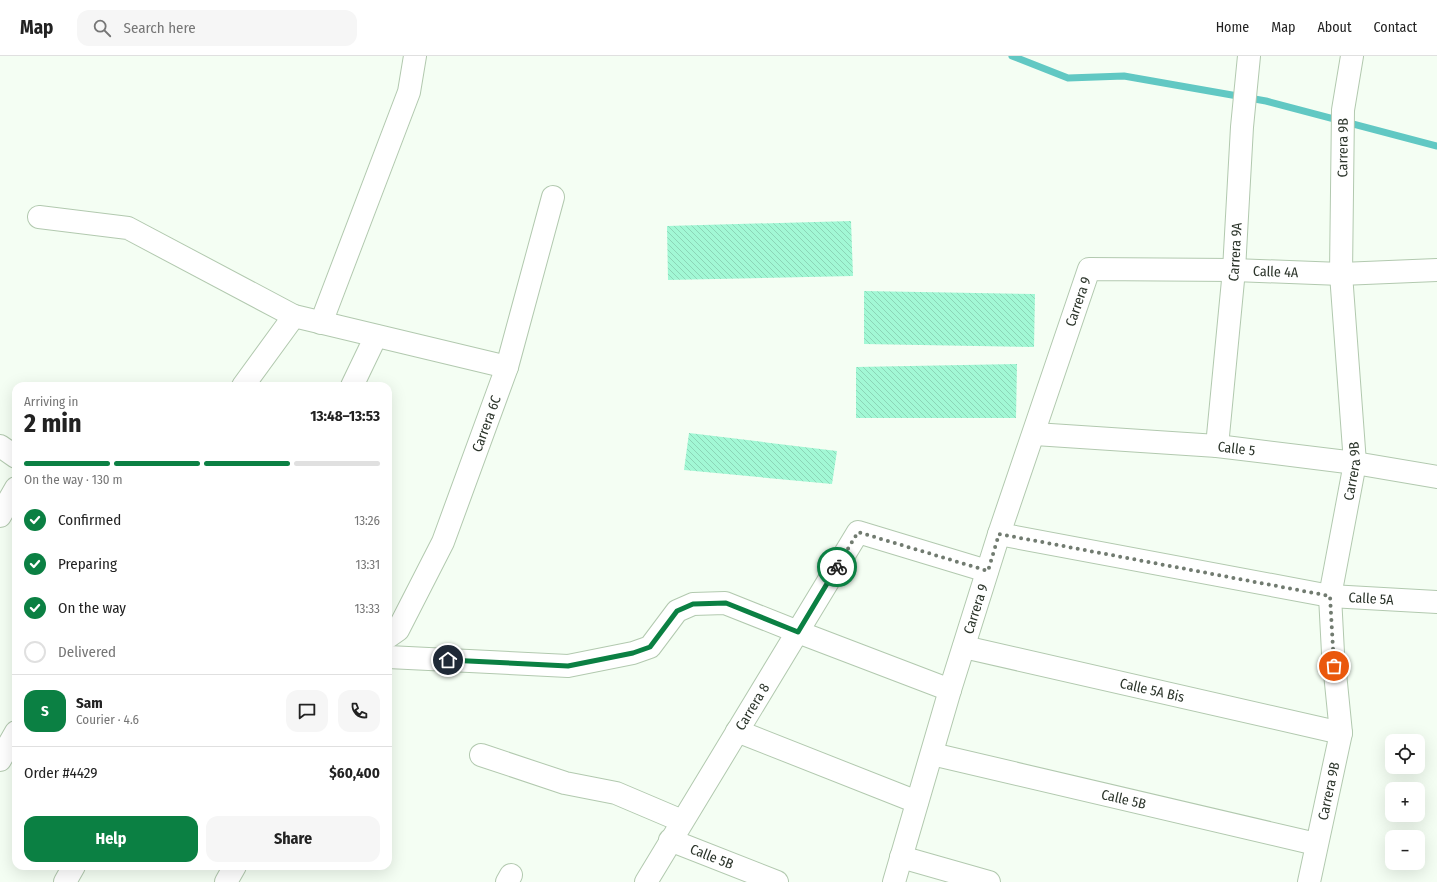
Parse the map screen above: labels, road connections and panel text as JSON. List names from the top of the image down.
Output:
{
  "streets": {
    "street": [
      "Carrera 9B",
      "Carrera 9A",
      "Calle 4A",
      "Carrera 9",
      "Carrera 6C",
      "Calle 5",
      "Calle 5A",
      "Calle 5A Bis",
      "Carrera 8",
      "Calle 5B"
    ]
  },
  "crossings": [
    ["Carrera 9B", "Calle 4A"],
    ["Carrera 9B", "Calle 5"],
    ["Carrera 9B", "Calle 5A"],
    ["Carrera 9B", "Calle 5A Bis"],
    ["Carrera 9B", "Calle 5B"],
    ["Carrera 9A", "Calle 4A"],
    ["Carrera 9A", "Calle 5"],
    ["Calle 4A", "Carrera 9"],
    ["Carrera 9", "Calle 5"],
    ["Carrera 9", "Calle 5A"],
    ["Carrera 9", "Calle 5A Bis"],
    ["Carrera 9", "Carrera 8"],
    ["Carrera 9", "Calle 5B"],
    ["Carrera 8", "Calle 5B"]
  ],
  "page": {
    "header": "Map",
    "search": "Search here",
    "nav": [
      "Home",
      "Map",
      "About",
      "Contact"
    ],
    "heading": ["2 min", "Arriving in", "13:48–13:53"],
    "panel": [
      "Sam",
      "Courier · 4.6",
      "Order #4429",
      "$60,400"
    ],
    "bar": "On the way · 130 m",
    "list": [
      ["Confirmed", "13:26"],
      ["Preparing", "13:31"],
      ["On the way", "13:33"],
      "Delivered"
    ],
    "round": "S",
    "map_buttons": ["+", "−"],
    "buttons": ["Help", "Share"]
  }
}
